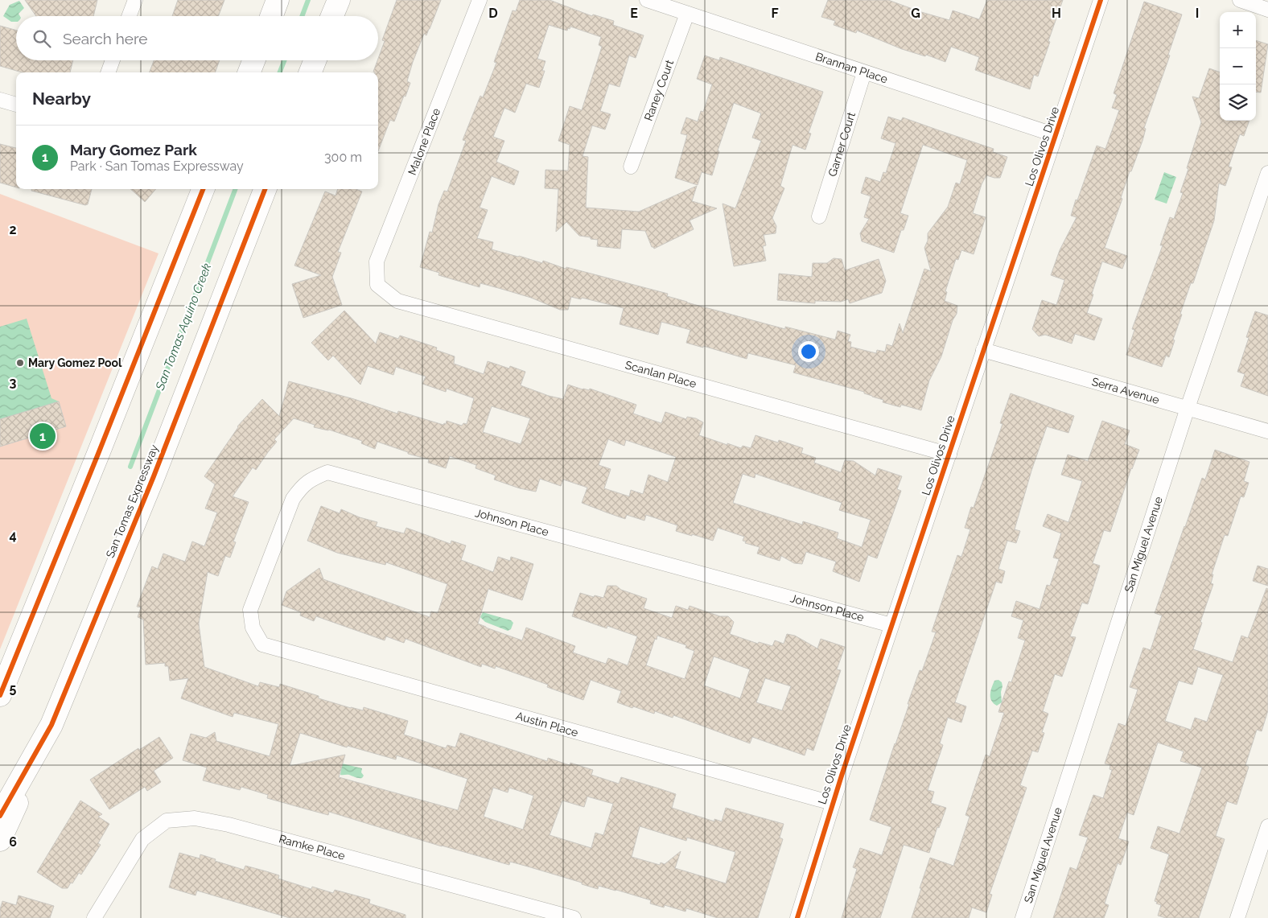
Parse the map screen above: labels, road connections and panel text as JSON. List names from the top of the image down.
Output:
{
  "streets": {
    "highway": ["San Tomas Expressway"],
    "street": [
      "Brannan Place",
      "Raney Court",
      "Malone Place",
      "Garner Court",
      "Los Olivos Drive",
      "Scanlan Place",
      "Serra Avenue",
      "Johnson Place",
      "San Miguel Avenue",
      "Austin Place",
      "Ramke Place"
    ]
  },
  "crossings": [
    ["Brannan Place", "Raney Court"],
    ["Brannan Place", "Garner Court"],
    ["Brannan Place", "Los Olivos Drive"],
    ["Malone Place", "Scanlan Place"],
    ["Los Olivos Drive", "Scanlan Place"],
    ["Los Olivos Drive", "Serra Avenue"],
    ["Los Olivos Drive", "Johnson Place"],
    ["Los Olivos Drive", "Austin Place"],
    ["Serra Avenue", "San Miguel Avenue"],
    ["Johnson Place", "Austin Place"]
  ],
  "water": ["San Tomas Aquino Creek"],
  "places": ["Mary Gomez Pool"],
  "page": {
    "map_buttons": ["+", "−"],
    "search": "Search here",
    "heading": "Nearby",
    "list": [
      {
        "mark": "1",
        "name": "Mary Gomez Park",
        "note": "Park · San Tomas Expressway",
        "value": "300 m"
      }
    ],
    "pins": "1"
  },
  "grid": {
    "columns": [
      "D",
      "E",
      "F",
      "G",
      "H",
      "I"
    ],
    "rows": [
      "2",
      "3",
      "4",
      "5",
      "6"
    ]
  }
}
